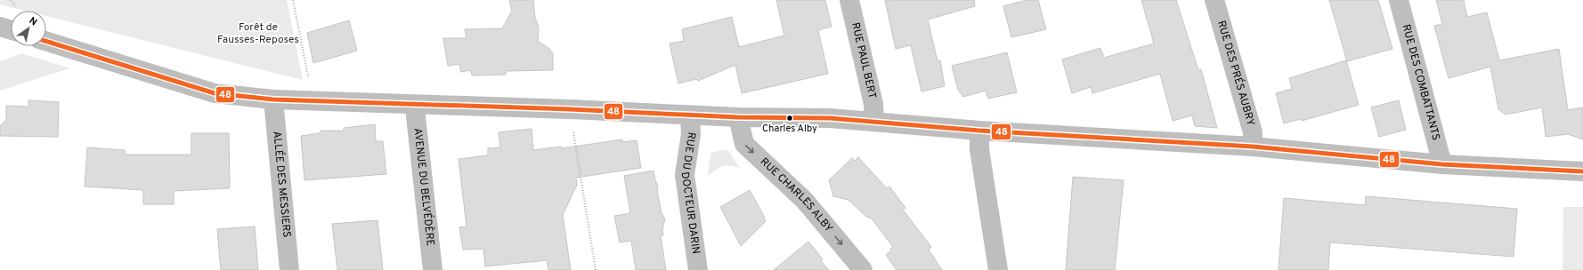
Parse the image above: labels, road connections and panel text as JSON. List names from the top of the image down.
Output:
{
  "streets": {
    "street": [
      "RUE PAUL BERT",
      "RUE DES PRÉS AUBRY",
      "RUE DES COMBATTANTS",
      "ALLÉE DES MESSIERS",
      "AVENUE DU BELVÉDÈRE",
      "RUE DU DOCTEUR DARIN",
      "RUE CHARLES ALBY"
    ]
  },
  "one_way": ["RUE CHARLES ALBY"],
  "parks": ["Forêt de Fausses-Reposes"],
  "places": ["Charles Alby"],
  "lines": ["transit line 48"],
  "north": "top right"
}
